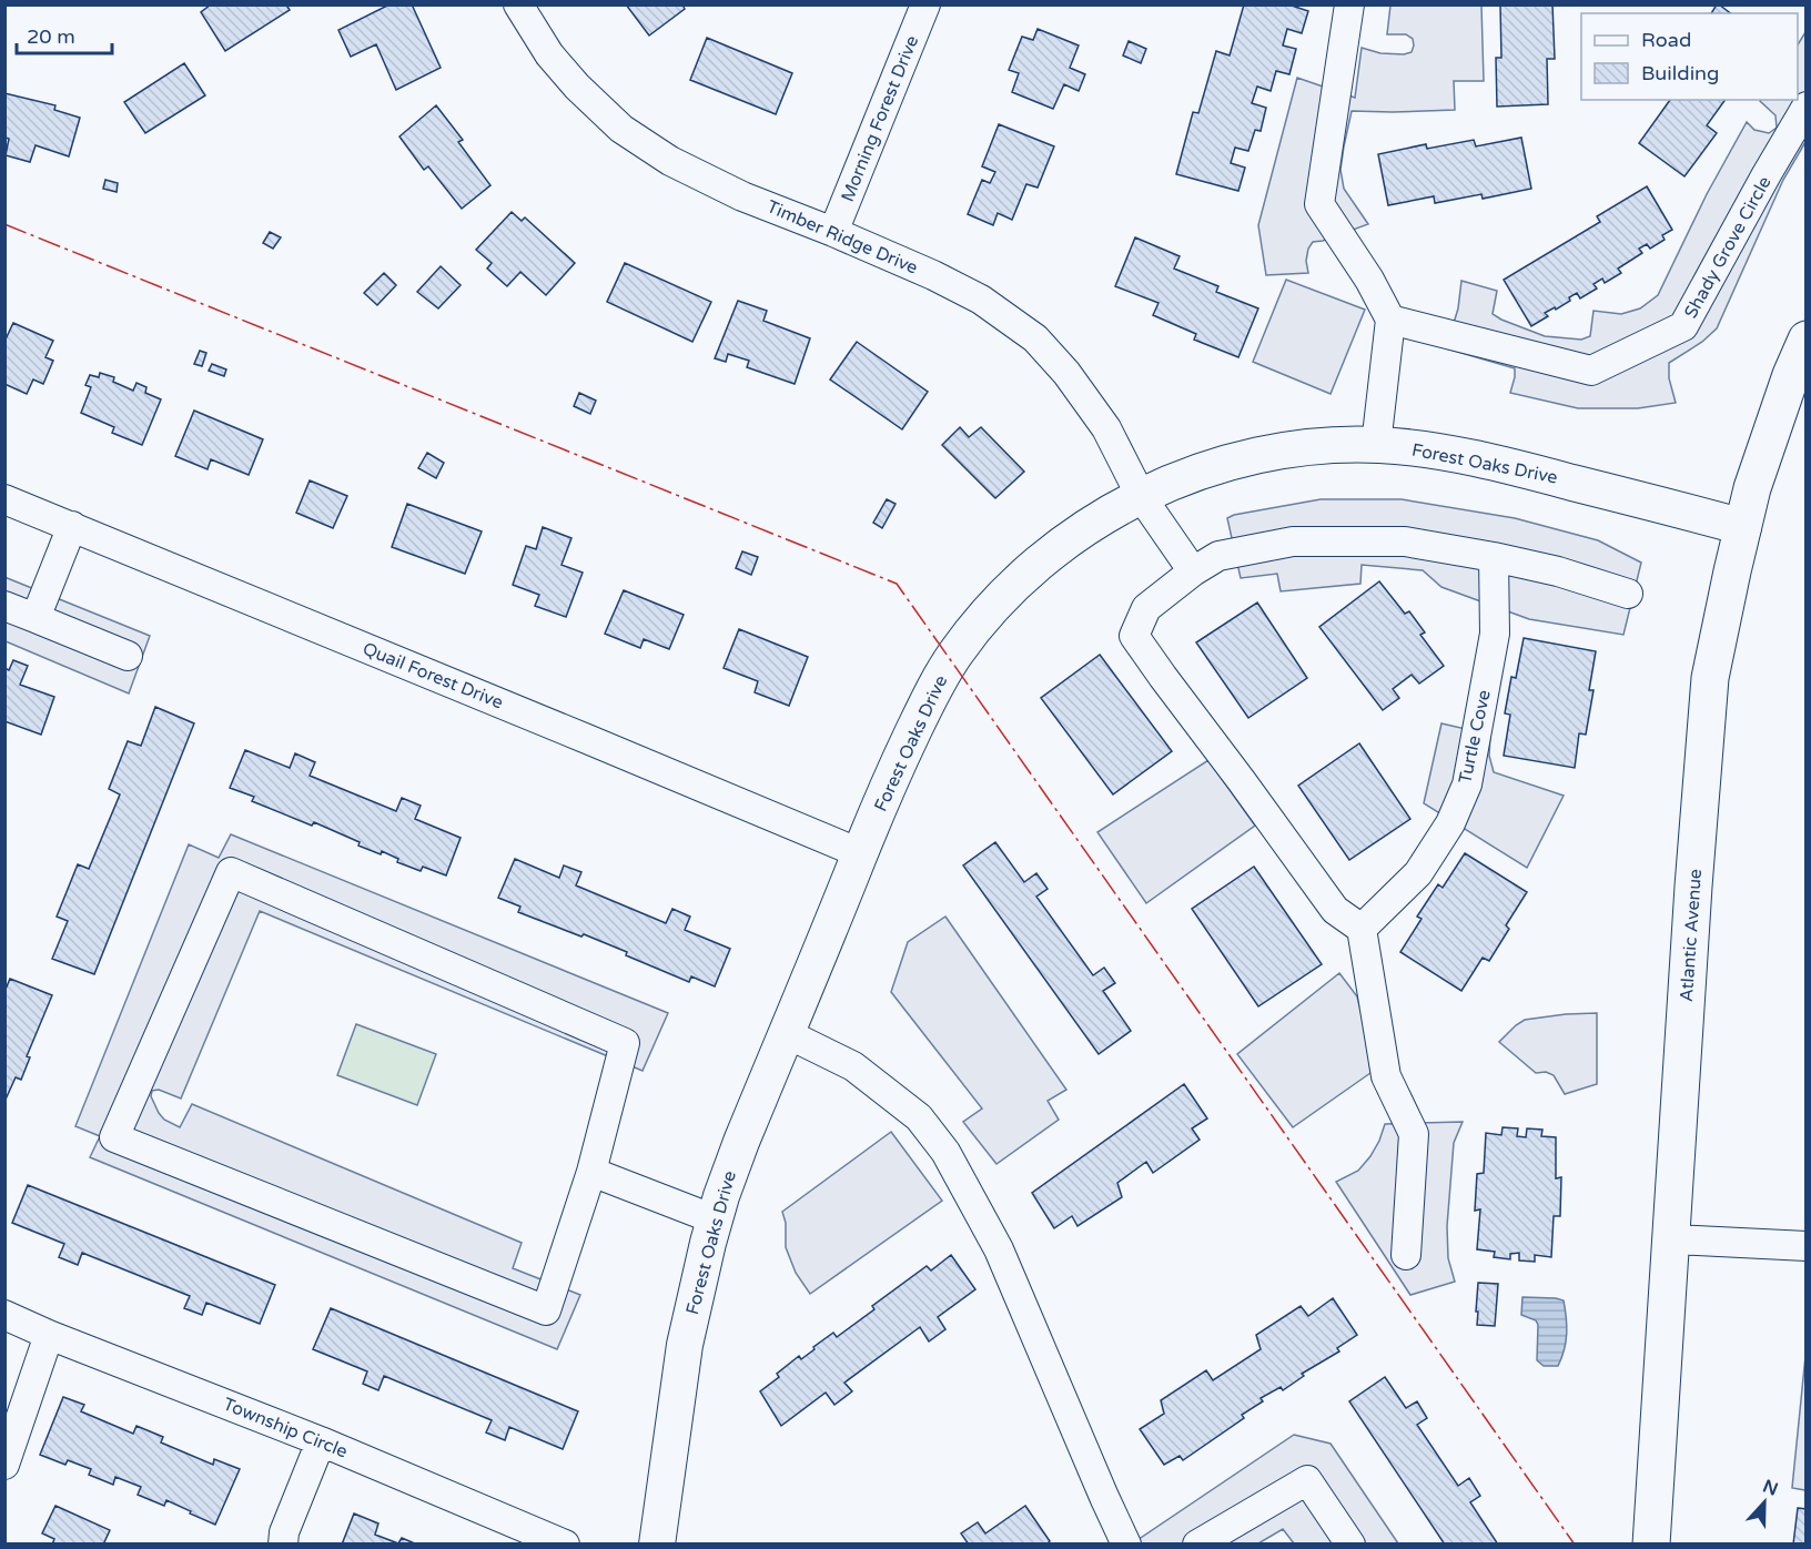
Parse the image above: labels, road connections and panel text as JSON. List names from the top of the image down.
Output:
{
  "streets": {
    "main road": ["Atlantic Avenue"],
    "street": [
      "Morning Forest Drive",
      "Timber Ridge Drive",
      "Shady Grove Circle",
      "Forest Oaks Drive",
      "Quail Forest Drive",
      "Turtle Cove",
      "Township Circle"
    ]
  },
  "crossings": [
    ["Morning Forest Drive", "Timber Ridge Drive"],
    ["Timber Ridge Drive", "Forest Oaks Drive"],
    ["Forest Oaks Drive", "Quail Forest Drive"],
    ["Forest Oaks Drive", "Atlantic Avenue"]
  ],
  "legend": ["Road", "Building"],
  "scale_bar": "20 m",
  "north": "top"
}
